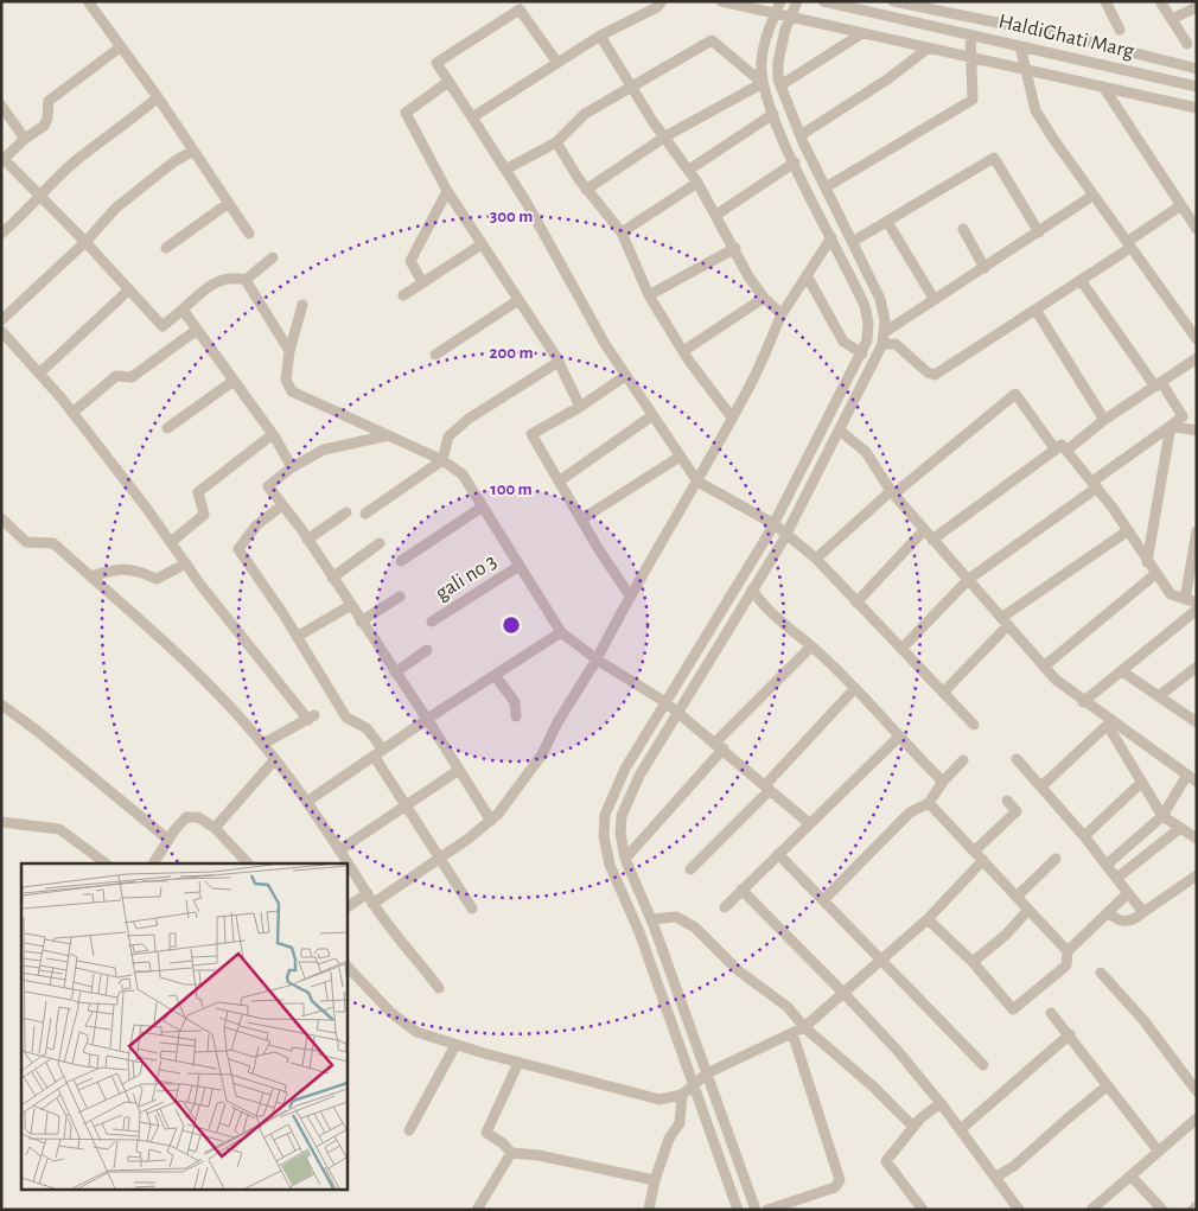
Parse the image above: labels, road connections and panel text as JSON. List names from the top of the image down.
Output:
{
  "streets": {
    "street": ["HaldiGhati Marg", "gali no 3"]
  },
  "rings": ["300 m", "200 m", "100 m"]
}
